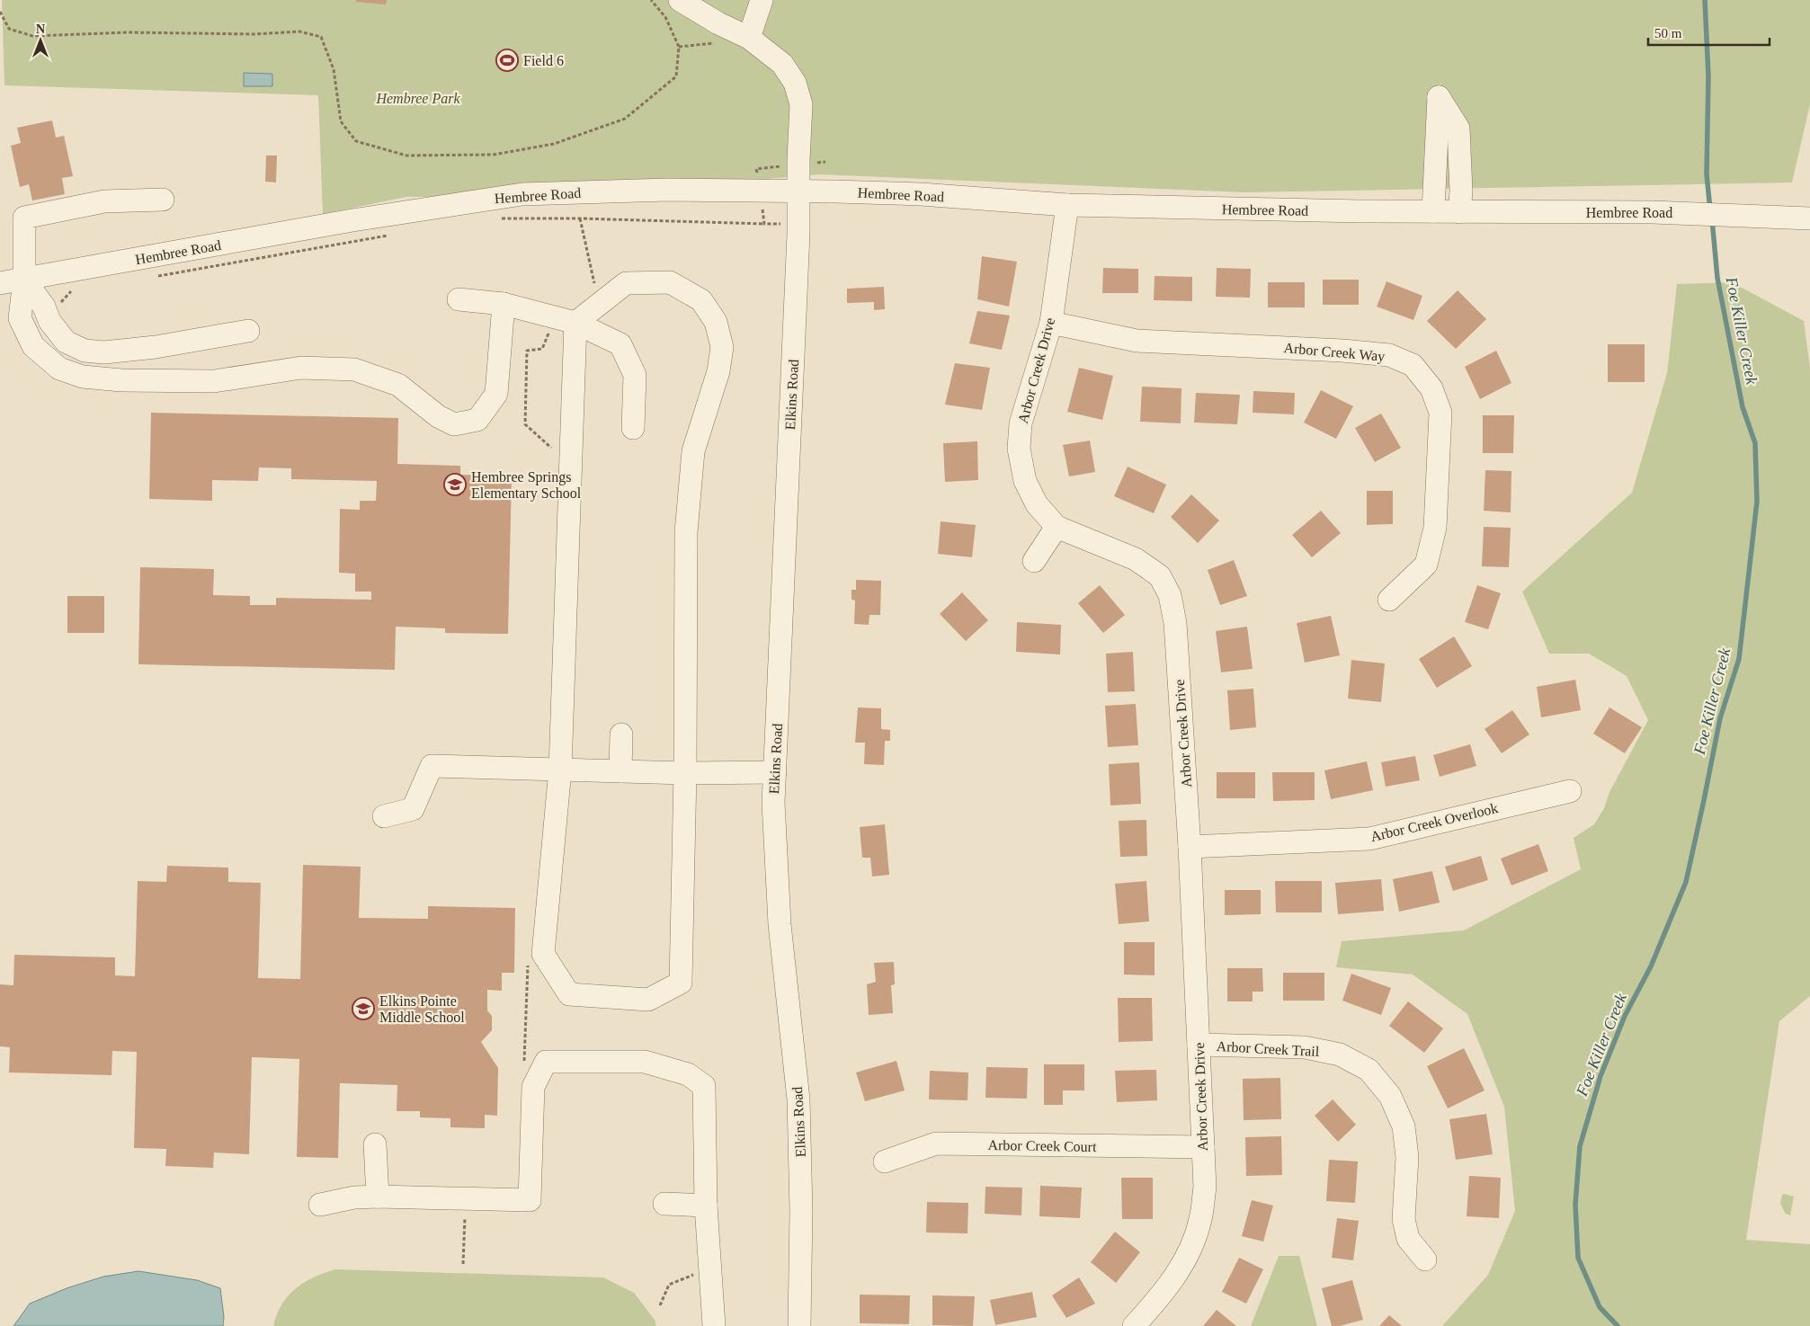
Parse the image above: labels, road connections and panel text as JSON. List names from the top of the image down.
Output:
{
  "streets": {
    "street": [
      "Hembree Road",
      "Arbor Creek Way",
      "Arbor Creek Drive",
      "Elkins Road",
      "Arbor Creek Overlook",
      "Arbor Creek Trail",
      "Arbor Creek Court"
    ]
  },
  "crossings": [
    ["Hembree Road", "Arbor Creek Drive"],
    ["Hembree Road", "Elkins Road"],
    ["Arbor Creek Way", "Arbor Creek Drive"],
    ["Arbor Creek Drive", "Arbor Creek Overlook"],
    ["Arbor Creek Drive", "Arbor Creek Trail"],
    ["Arbor Creek Drive", "Arbor Creek Court"]
  ],
  "water": ["Foe Killer Creek"],
  "parks": ["Hembree Park"],
  "places": {
    "sports": ["Field 6"],
    "school or university": ["Hembree Springs Elementary School", "Elkins Pointe Middle School"]
  },
  "scale_bar": "50 m",
  "north": "top"
}
